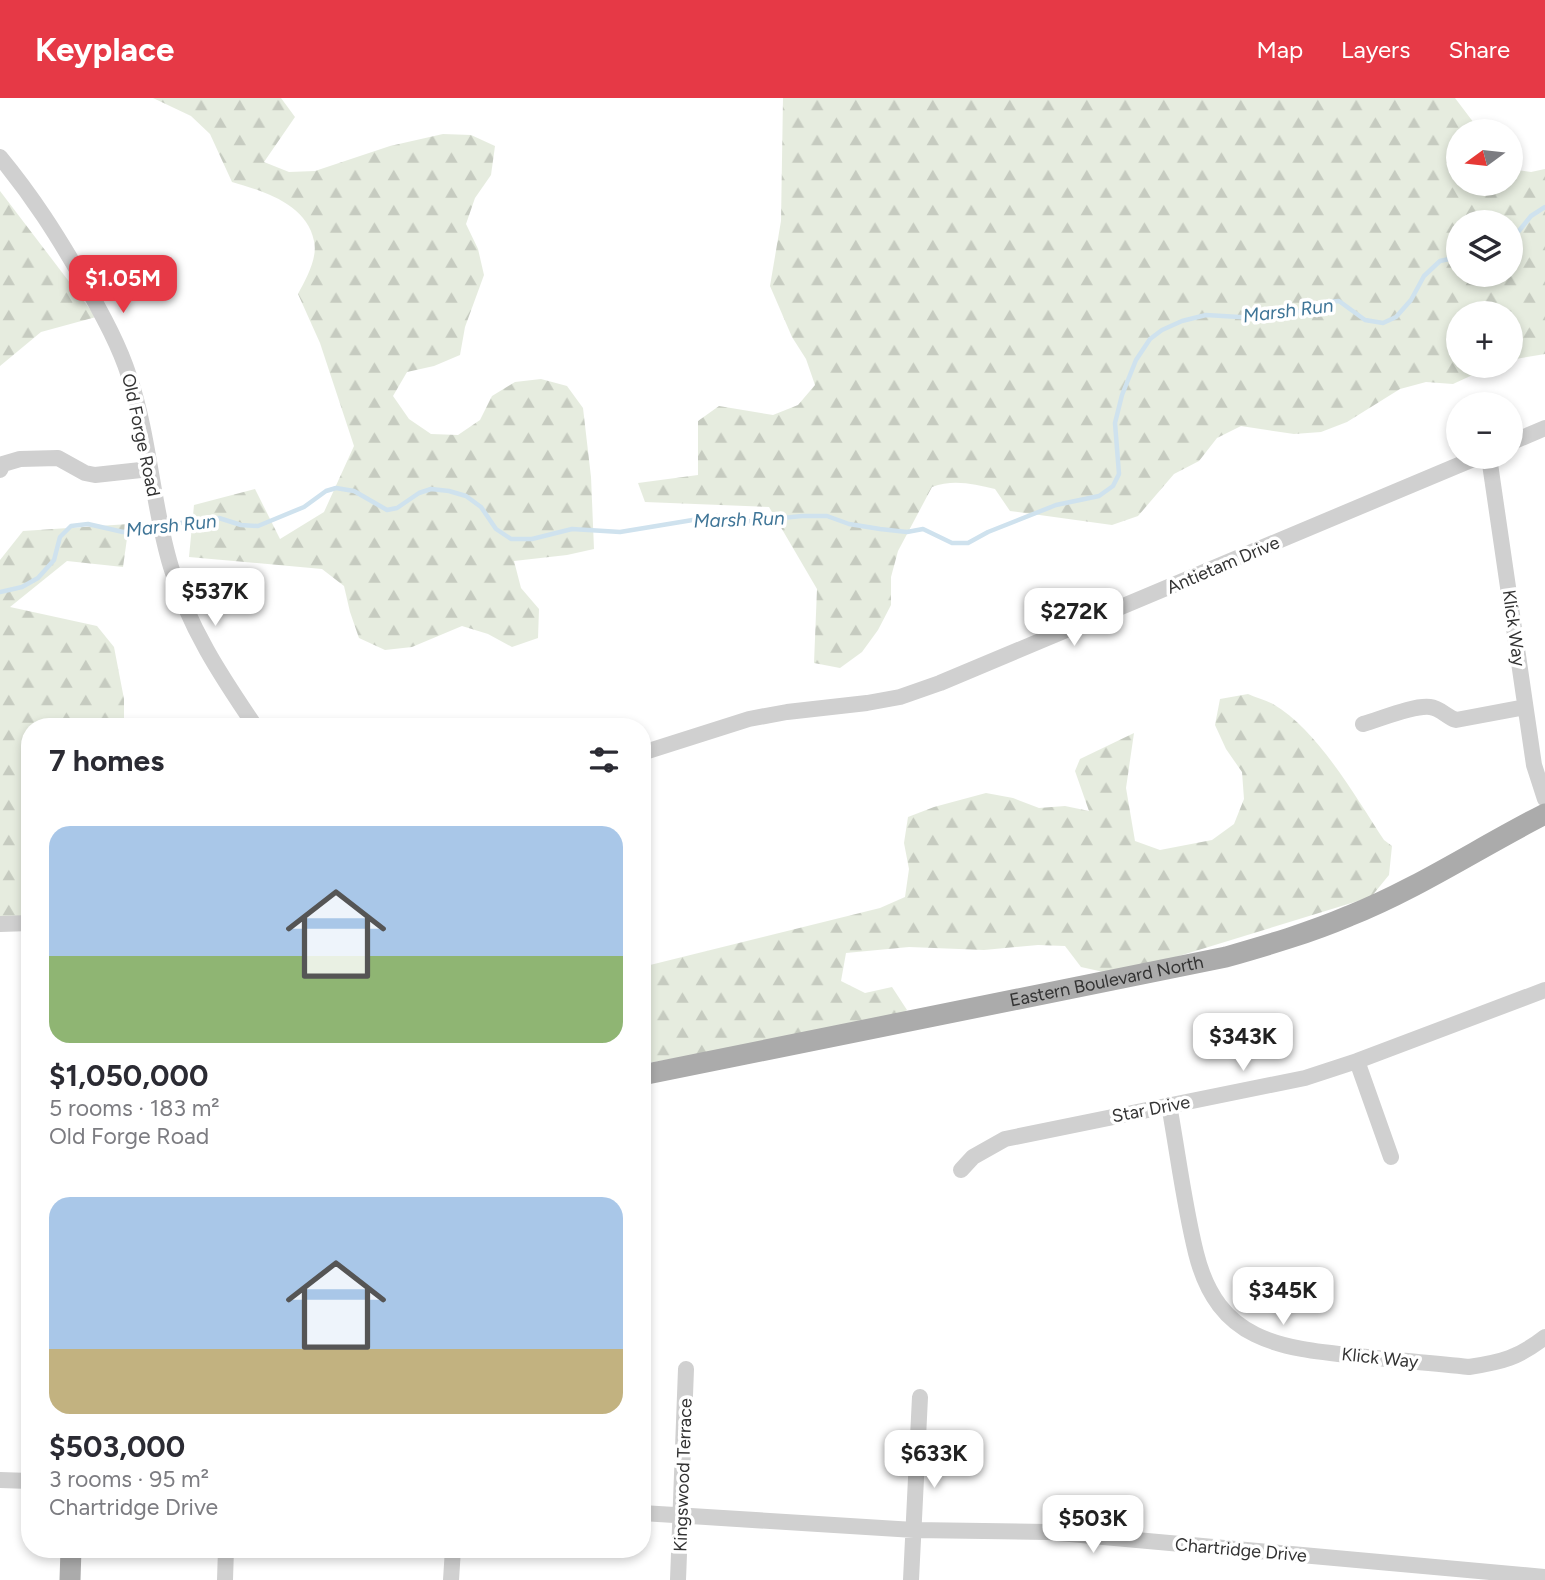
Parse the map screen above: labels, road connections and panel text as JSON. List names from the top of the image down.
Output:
{
  "streets": {
    "main road": ["Eastern Boulevard North"],
    "street": [
      "Old Forge Road",
      "Antietam Drive",
      "Klick Way",
      "Star Drive",
      "Kingswood Terrace",
      "Chartridge Drive"
    ]
  },
  "crossings": [
    ["Klick Way", "Star Drive"],
    ["Kingswood Terrace", "Chartridge Drive"]
  ],
  "water": ["Marsh Run"],
  "north": "left",
  "page": {
    "header": "Keyplace",
    "nav": ["Map", "Layers", "Share"],
    "map_buttons": ["+", "−"],
    "price": [
      "$1.05M",
      "$537K",
      "$272K",
      "$343K",
      "$345K",
      "$633K",
      "$503K"
    ],
    "heading": "7 homes",
    "list": [
      {
        "name": "$1,050,000",
        "note": "5 rooms · 183 m² · Old Forge Road"
      },
      {
        "name": "$503,000",
        "note": "3 rooms · 95 m² · Chartridge Drive"
      }
    ]
  }
}
